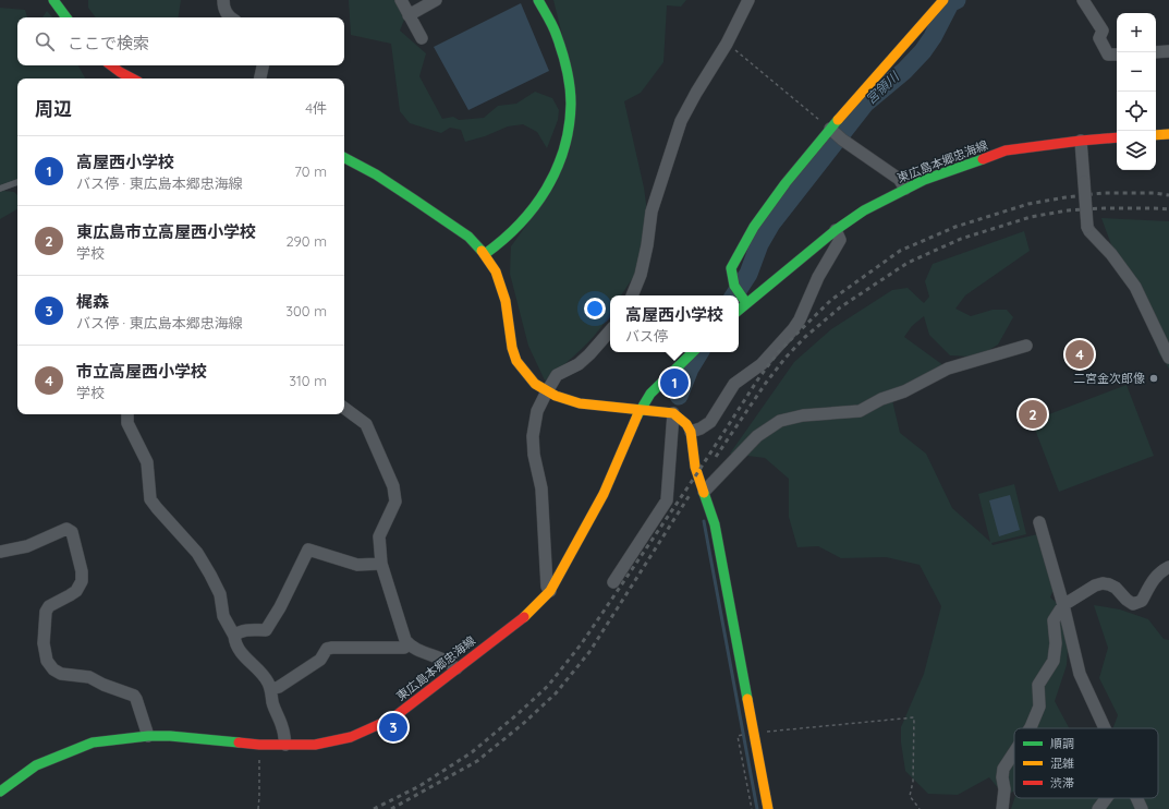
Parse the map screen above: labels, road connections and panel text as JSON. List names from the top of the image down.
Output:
{
  "streets": {
    "street": ["東広島本郷忠海線"]
  },
  "water": ["宮領川"],
  "places": ["二宮金次郎像"],
  "legend": ["順調", "混雑", "渋滞"],
  "page": {
    "map_buttons": ["+", "−"],
    "search": "ここで検索",
    "heading": ["周辺", "4件"],
    "list": [
      {
        "mark": "1",
        "name": "高屋西小学校",
        "note": "バス停 · 東広島本郷忠海線",
        "value": "70 m"
      },
      {
        "mark": "2",
        "name": "東広島市立高屋西小学校",
        "note": "学校",
        "value": "290 m"
      },
      {
        "mark": "3",
        "name": "梶森",
        "note": "バス停 · 東広島本郷忠海線",
        "value": "300 m"
      },
      {
        "mark": "4",
        "name": "市立高屋西小学校",
        "note": "学校",
        "value": "310 m"
      }
    ],
    "popup": ["高屋西小学校", "バス停"],
    "pins": [
      "4",
      "1",
      "2",
      "3"
    ]
  }
}
